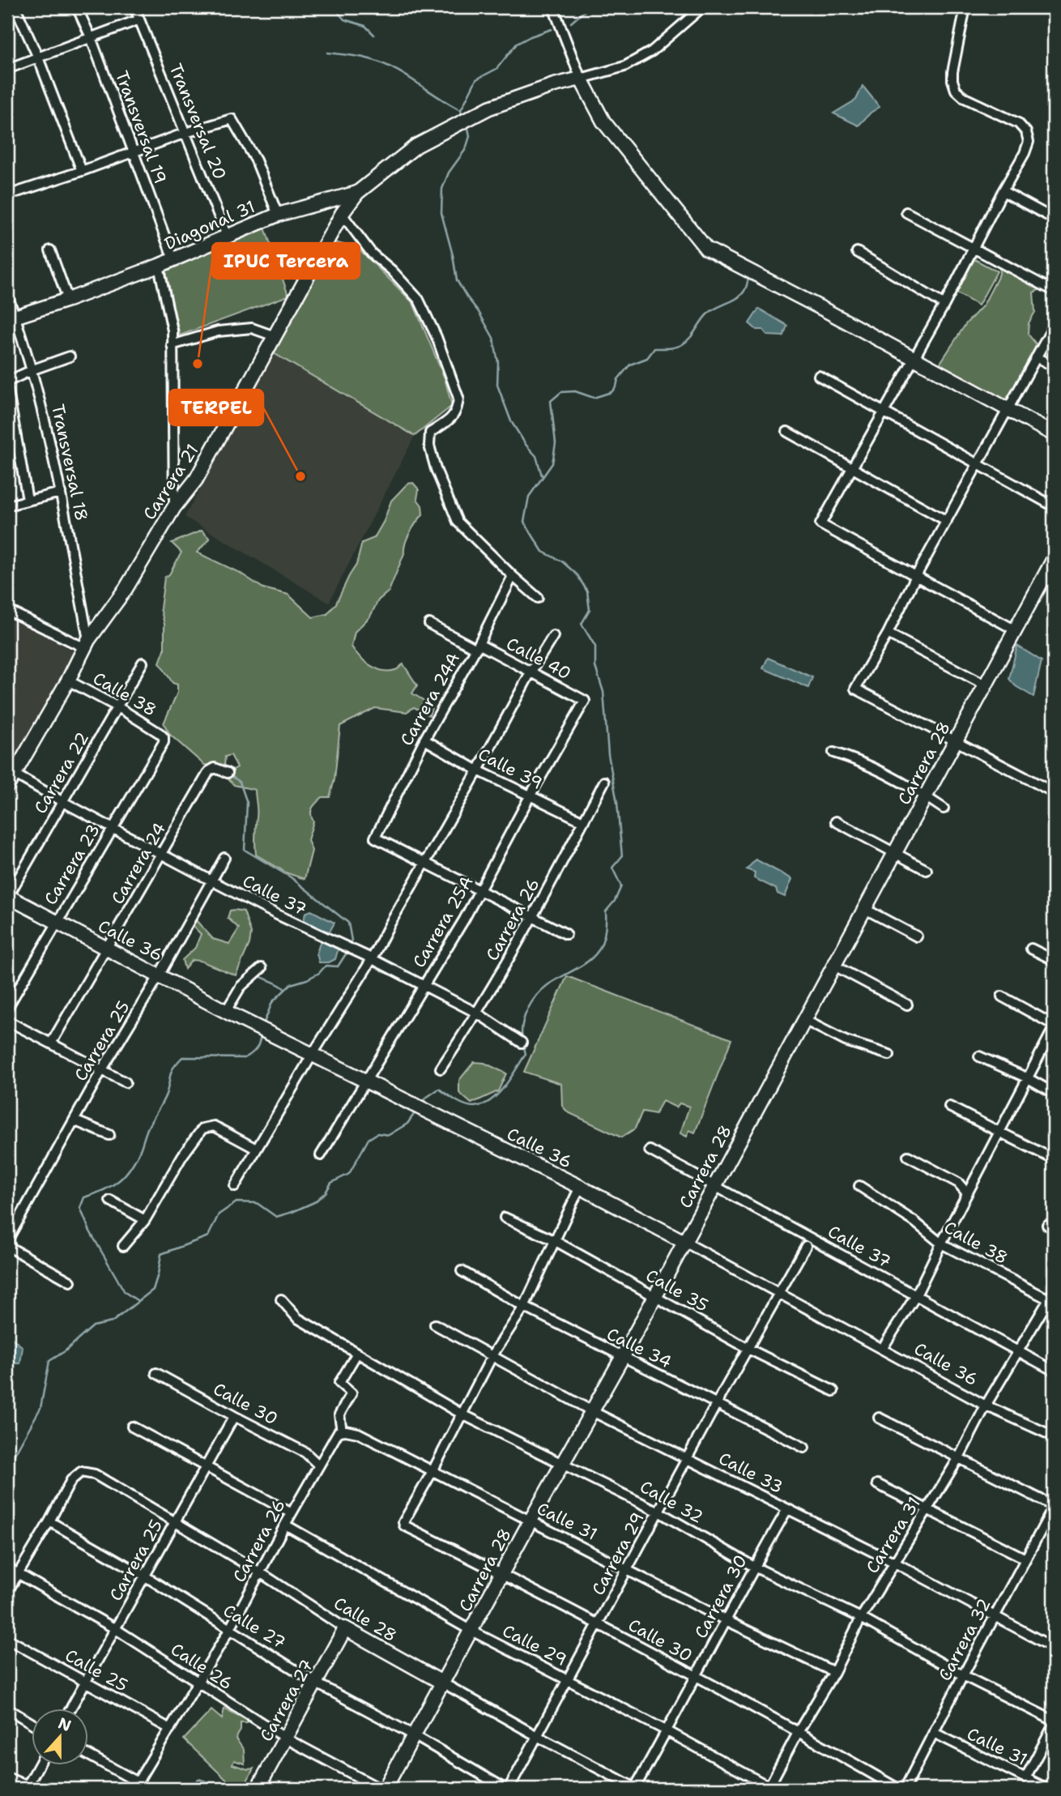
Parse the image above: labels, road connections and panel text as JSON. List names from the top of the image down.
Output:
{
  "streets": {
    "street": [
      "Transversal 20",
      "Transversal 19",
      "Diagonal 31",
      "Transversal 18",
      "Carrera 21",
      "Calle 40",
      "Calle 38",
      "Carrera 24A",
      "Carrera 28",
      "Calle 39",
      "Carrera 22",
      "Carrera 24",
      "Carrera 23",
      "Calle 37",
      "Carrera 26",
      "Carrera 25A",
      "Calle 36",
      "Carrera 25",
      "Calle 35",
      "Calle 34",
      "Calle 30",
      "Calle 33",
      "Calle 32",
      "Calle 31",
      "Carrera 31",
      "Carrera 29",
      "Carrera 30",
      "Calle 28",
      "Calle 27",
      "Carrera 32",
      "Calle 29",
      "Calle 26",
      "Calle 25",
      "Carrera 27"
    ]
  },
  "crossings": [
    ["Transversal 20", "Diagonal 31"],
    ["Transversal 19", "Diagonal 31"],
    ["Diagonal 31", "Transversal 18"],
    ["Diagonal 31", "Carrera 21"],
    ["Transversal 18", "Carrera 21"],
    ["Carrera 21", "Calle 38"],
    ["Carrera 21", "Calle 37"],
    ["Calle 40", "Carrera 24A"],
    ["Calle 40", "Carrera 25A"],
    ["Calle 38", "Carrera 22"],
    ["Calle 38", "Carrera 23"],
    ["Calle 38", "Carrera 31"],
    ["Carrera 24A", "Calle 39"],
    ["Carrera 28", "Calle 37"],
    ["Carrera 28", "Calle 36"],
    ["Carrera 28", "Calle 35"],
    ["Carrera 28", "Calle 34"],
    ["Carrera 28", "Calle 30"],
    ["Carrera 28", "Calle 33"],
    ["Carrera 28", "Calle 32"],
    ["Carrera 28", "Calle 31"],
    ["Carrera 28", "Calle 28"],
    ["Carrera 28", "Calle 27"],
    ["Carrera 28", "Calle 29"],
    ["Carrera 28", "Calle 26"],
    ["Calle 39", "Carrera 26"],
    ["Calle 39", "Carrera 25A"],
    ["Carrera 22", "Calle 37"],
    ["Carrera 22", "Calle 36"],
    ["Carrera 24", "Calle 37"],
    ["Carrera 24", "Calle 36"],
    ["Carrera 23", "Calle 37"],
    ["Carrera 23", "Calle 36"],
    ["Calle 37", "Carrera 26"],
    ["Calle 37", "Carrera 25A"],
    ["Calle 37", "Carrera 25"],
    ["Calle 37", "Carrera 31"],
    ["Carrera 26", "Calle 30"],
    ["Carrera 26", "Calle 31"],
    ["Carrera 26", "Calle 28"],
    ["Carrera 26", "Calle 27"],
    ["Carrera 26", "Calle 29"],
    ["Carrera 26", "Calle 26"],
    ["Carrera 26", "Calle 25"],
    ["Carrera 25A", "Calle 36"],
    ["Calle 36", "Carrera 25"],
    ["Calle 36", "Carrera 31"],
    ["Calle 36", "Carrera 29"],
    ["Carrera 25", "Calle 30"],
    ["Carrera 25", "Calle 28"],
    ["Carrera 25", "Calle 27"],
    ["Carrera 25", "Calle 26"],
    ["Carrera 25", "Calle 25"],
    ["Calle 35", "Carrera 29"],
    ["Calle 34", "Carrera 29"],
    ["Calle 30", "Calle 31"],
    ["Calle 30", "Carrera 31"],
    ["Calle 30", "Carrera 29"],
    ["Calle 30", "Carrera 30"],
    ["Calle 33", "Carrera 31"],
    ["Calle 33", "Carrera 29"],
    ["Calle 33", "Carrera 30"],
    ["Calle 33", "Carrera 32"],
    ["Calle 32", "Carrera 31"],
    ["Calle 32", "Carrera 29"],
    ["Calle 32", "Carrera 30"],
    ["Calle 32", "Carrera 32"],
    ["Calle 31", "Carrera 31"],
    ["Calle 31", "Carrera 29"],
    ["Calle 31", "Carrera 30"],
    ["Calle 31", "Carrera 32"],
    ["Carrera 31", "Calle 29"],
    ["Carrera 29", "Calle 28"],
    ["Carrera 29", "Calle 27"],
    ["Carrera 29", "Calle 29"],
    ["Carrera 30", "Calle 28"],
    ["Carrera 30", "Calle 29"],
    ["Calle 28", "Calle 27"],
    ["Calle 28", "Carrera 27"],
    ["Calle 27", "Carrera 27"],
    ["Calle 26", "Carrera 27"]
  ],
  "places": ["IPUC Tercera", "TERPEL"],
  "north": "top"
}
